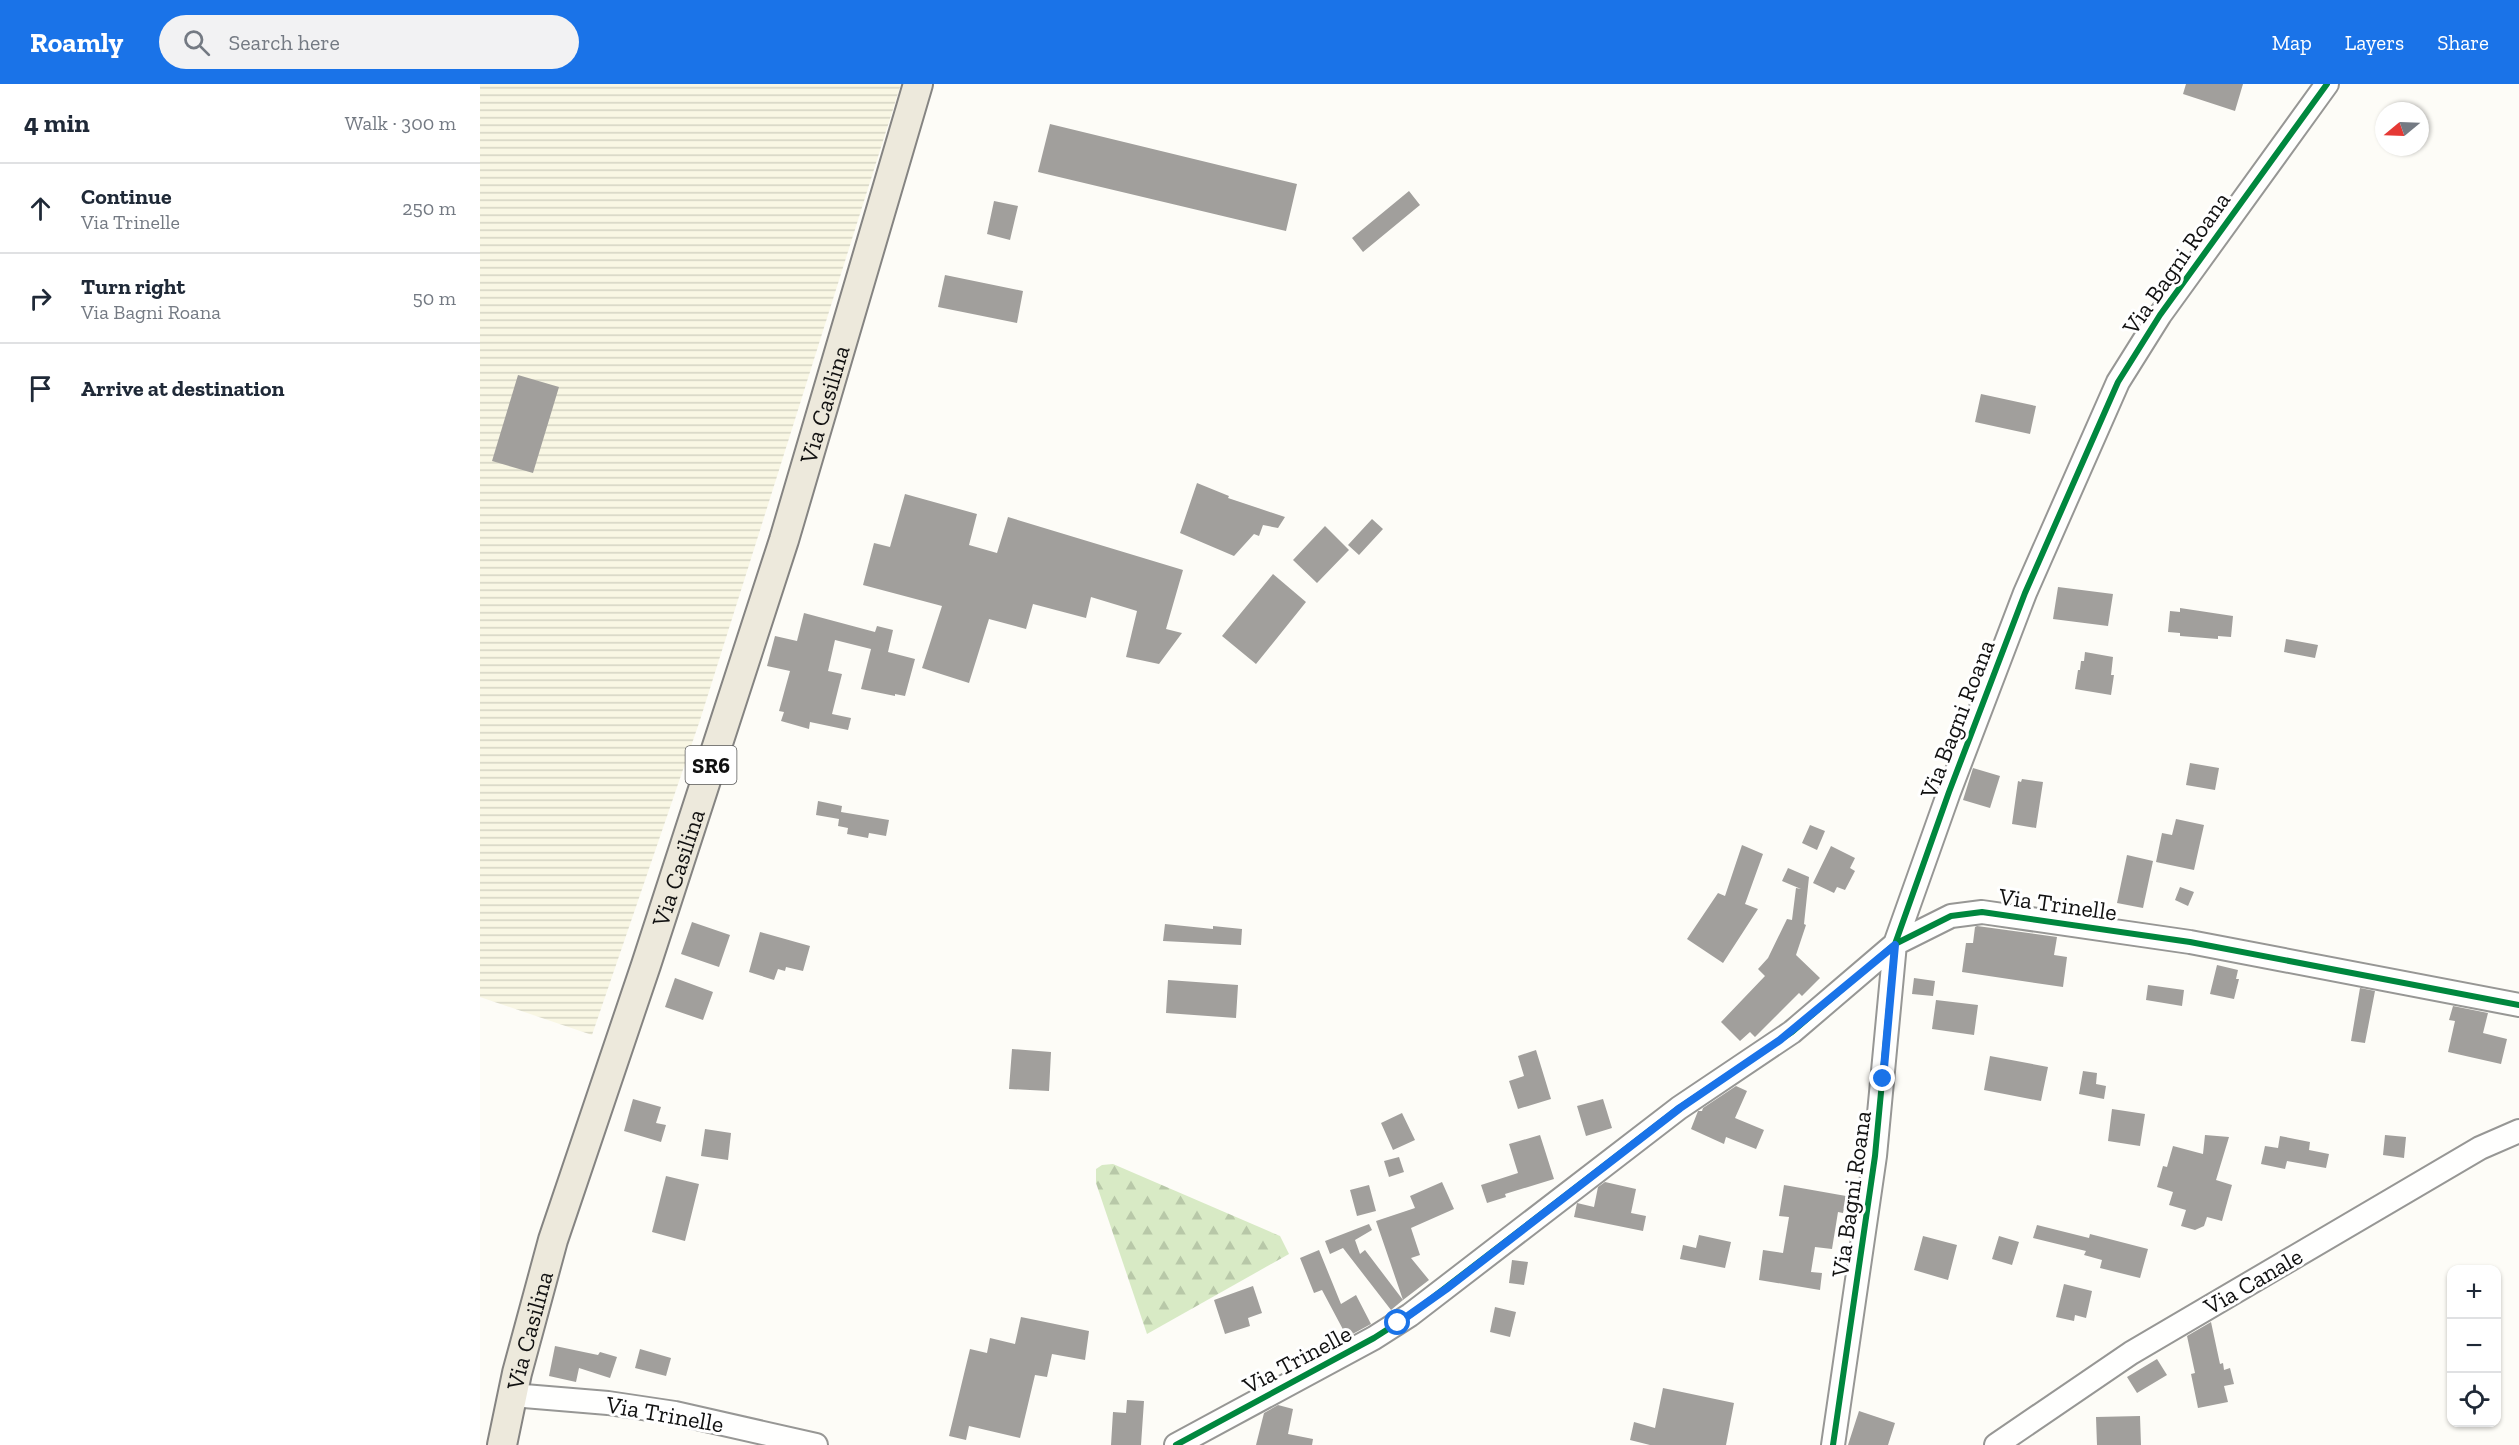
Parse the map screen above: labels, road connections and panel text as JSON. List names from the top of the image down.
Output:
{
  "streets": {
    "main road": ["Via Casilina", "SR6"],
    "street": ["Via Bagni Roana", "Via Trinelle", "Via Canale"]
  },
  "crossings": [
    ["Via Bagni Roana", "Via Trinelle"],
    ["Via Casilina", "Via Trinelle"]
  ],
  "north": "left",
  "page": {
    "header": "Roamly",
    "search": "Search here",
    "nav": ["Map", "Layers", "Share"],
    "heading": ["4 min", "Walk · 300 m"],
    "list": [
      ["Continue", "Via Trinelle", "250 m"],
      ["Turn right", "Via Bagni Roana", "50 m"],
      "Arrive at destination"
    ],
    "map_buttons": ["+", "−"]
  }
}
